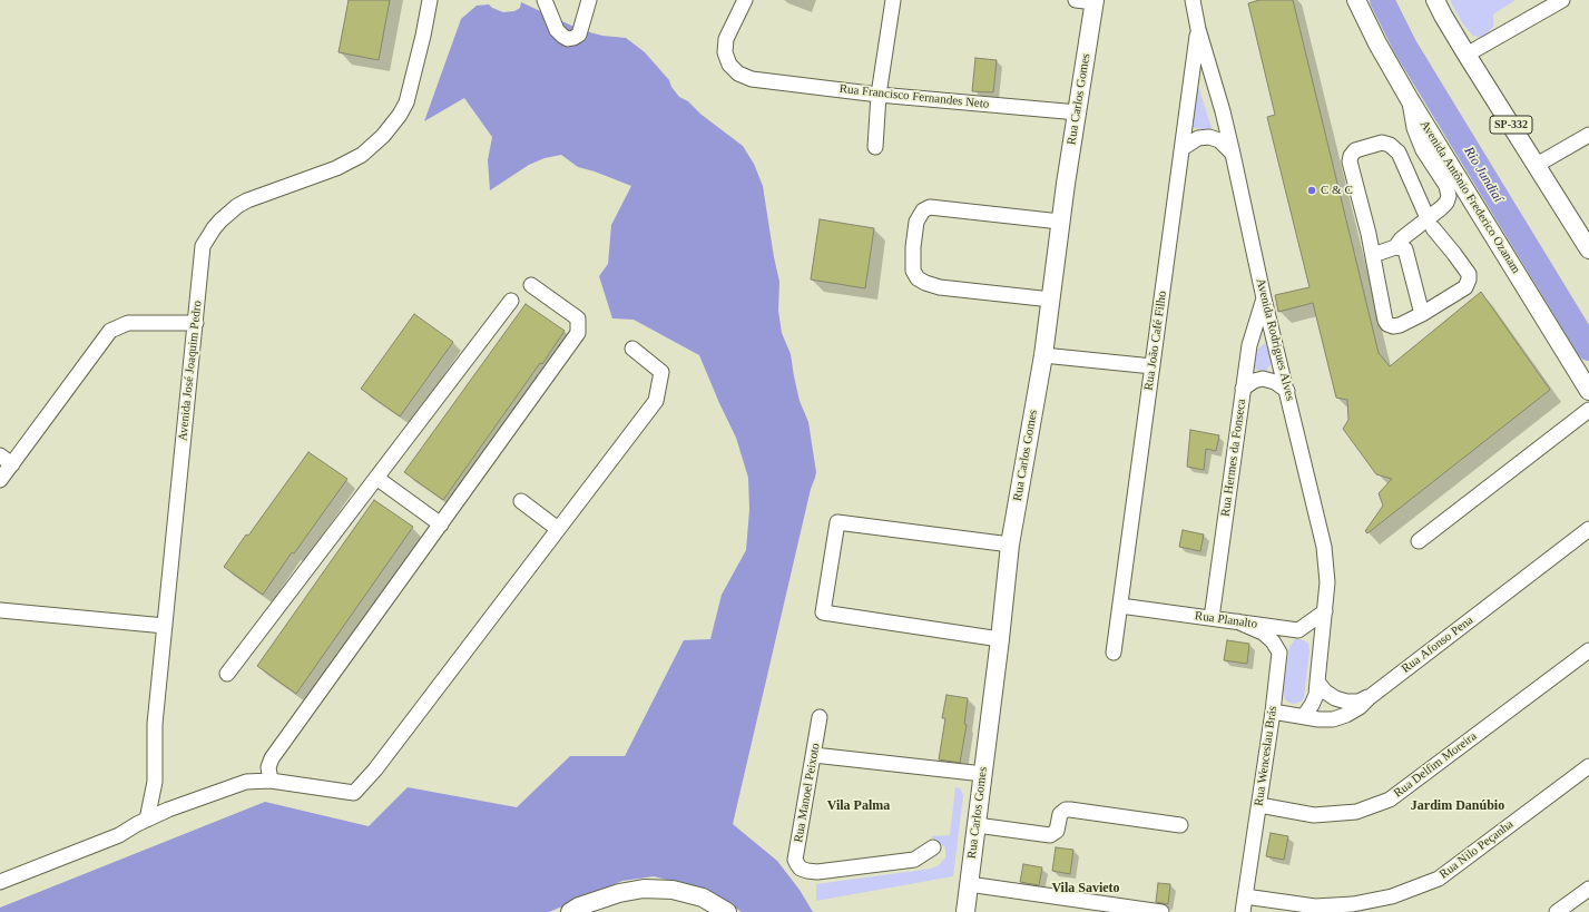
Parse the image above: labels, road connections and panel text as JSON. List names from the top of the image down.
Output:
{
  "streets": {
    "main road": ["Rua Carlos Gomes", "SP-332", "Avenida Antônio Frederico Ozanam"],
    "street": [
      "Rua Francisco Fernandes Neto",
      "Avenida Rodrigues Alves",
      "Rua João Café Filho",
      "Avenida José Joaquim Pedro",
      "Rua Hermes da Fonseca",
      "Rua Planalto",
      "Rua Afonso Pena",
      "Rua Wenceslau Brás",
      "Rua Delfim Moreira",
      "Rua Manoel Peixoto",
      "Rua Nilo Peçanha"
    ]
  },
  "crossings": [
    ["Rua Francisco Fernandes Neto", "Rua Carlos Gomes"],
    ["Avenida Rodrigues Alves", "Rua João Café Filho"],
    ["Avenida Rodrigues Alves", "Rua Hermes da Fonseca"],
    ["Avenida Rodrigues Alves", "Rua Planalto"],
    ["Avenida Rodrigues Alves", "Rua Afonso Pena"],
    ["Rua João Café Filho", "Rua Planalto"],
    ["Rua Hermes da Fonseca", "Rua Planalto"],
    ["Rua Afonso Pena", "Rua Wenceslau Brás"],
    ["Rua Wenceslau Brás", "Rua Delfim Moreira"],
    ["Rua Wenceslau Brás", "Rua Nilo Peçanha"]
  ],
  "districts": ["Vila Palma", "Jardim Danúbio", "Vila Savieto"],
  "water": ["Rio Jundiaí"],
  "places": ["C & C"]
}
